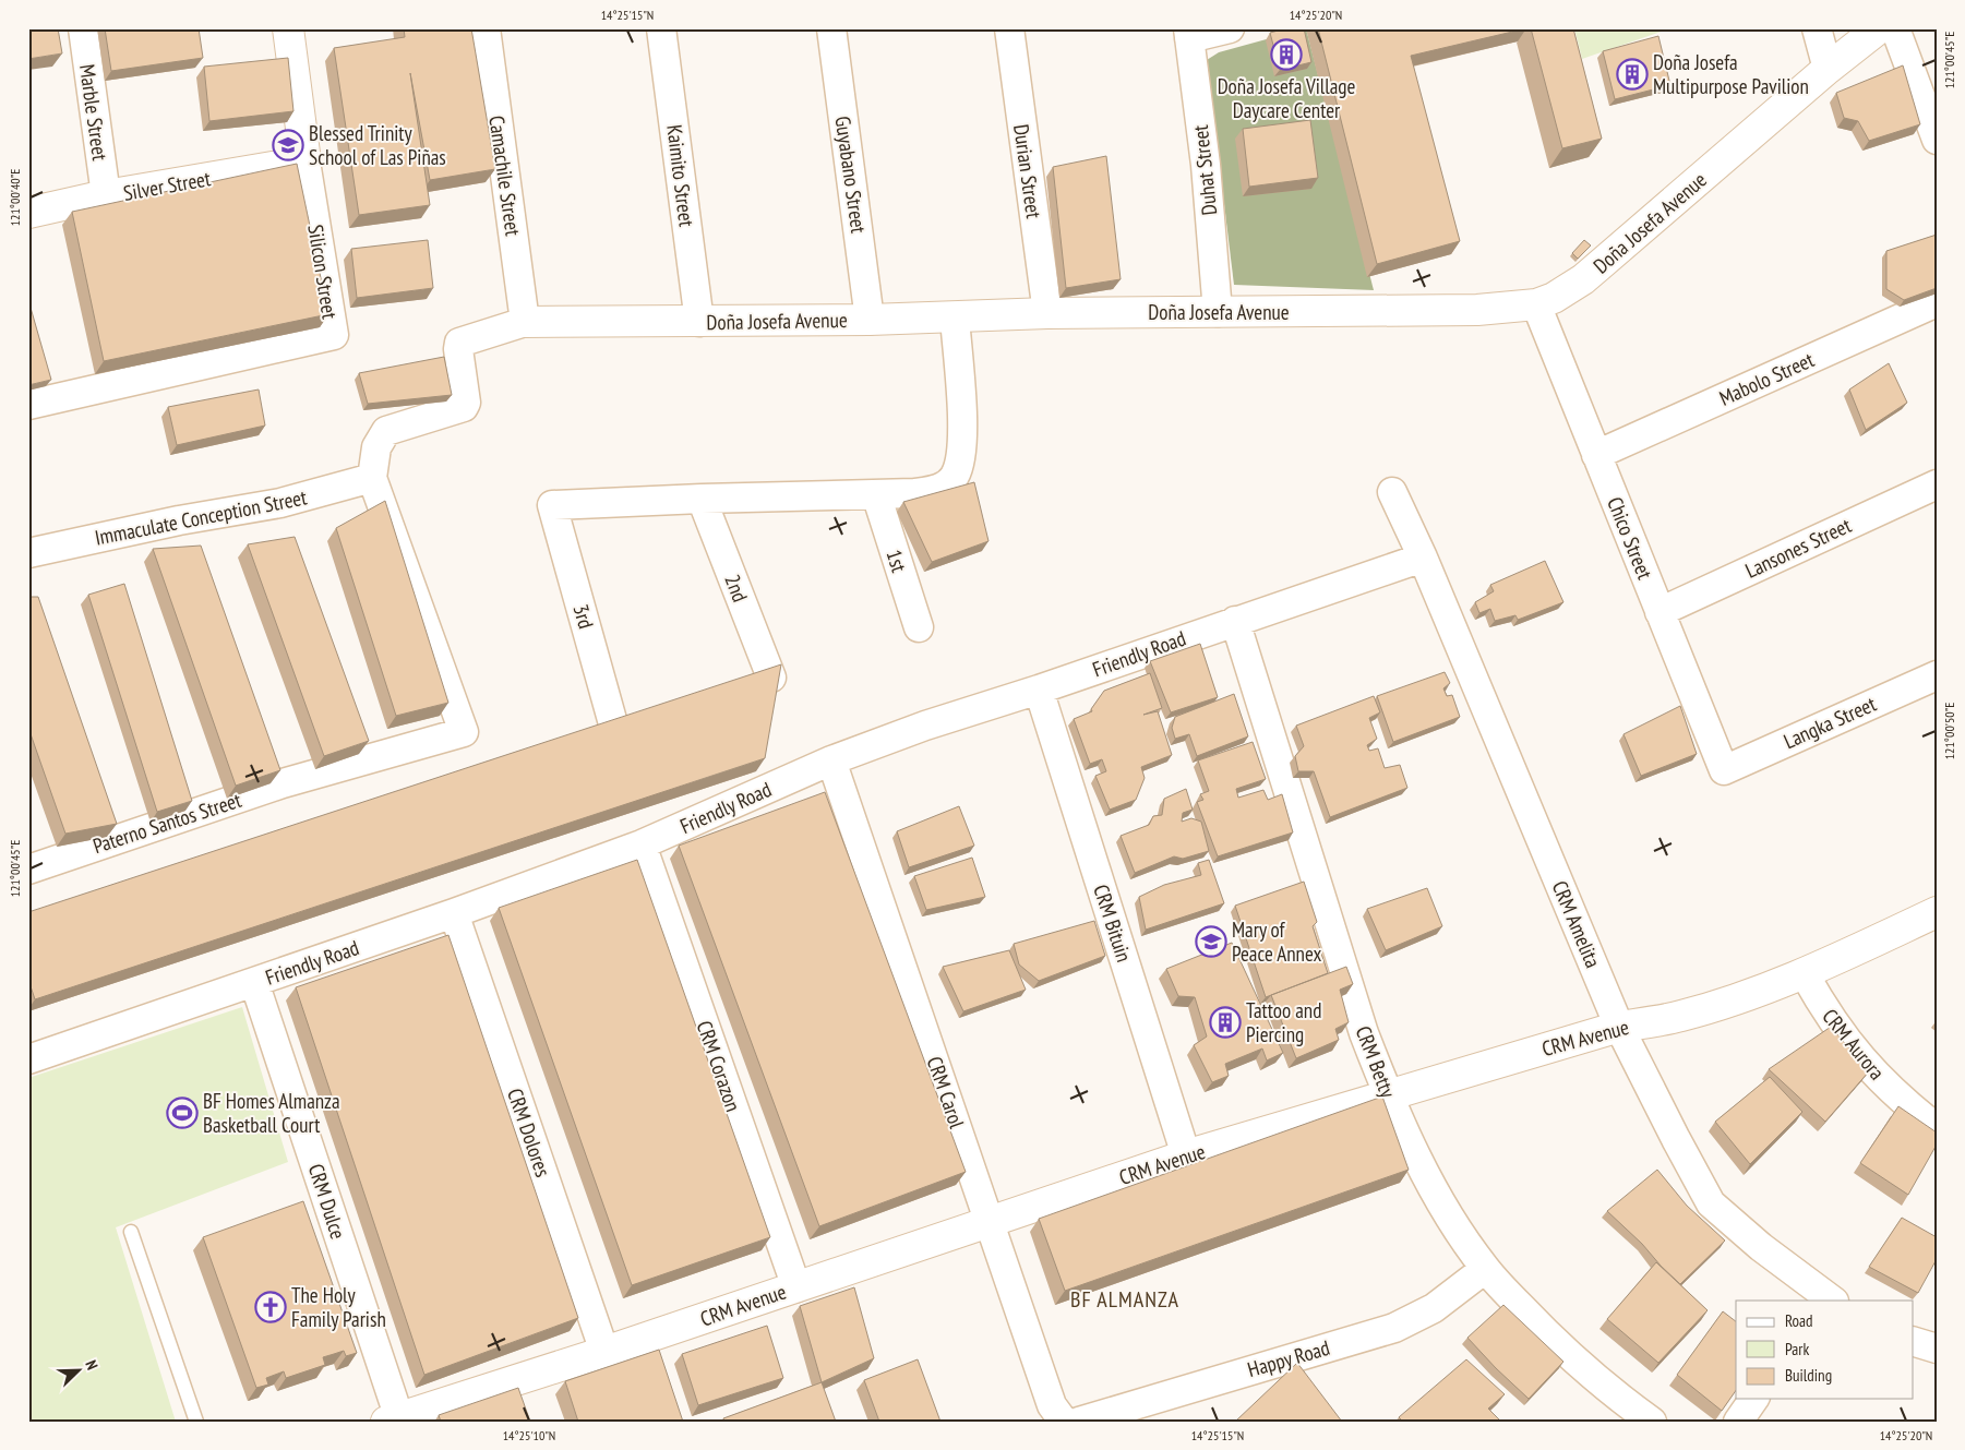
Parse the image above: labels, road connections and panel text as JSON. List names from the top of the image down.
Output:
{
  "streets": {
    "street": [
      "Marble Street",
      "Duhat Street",
      "Durian Street",
      "Guyabano Street",
      "Camachile Street",
      "Kaimito Street",
      "Silver Street",
      "Doña Josefa Avenue",
      "Silicon Street",
      "Mabolo Street",
      "Immaculate Conception Street",
      "Chico Street",
      "Lansones Street",
      "1st",
      "2nd",
      "3rd",
      "Friendly Road",
      "Langka Street",
      "Paterno Santos Street",
      "CRM Bituin",
      "CRM Amelita",
      "CRM Avenue",
      "CRM Aurora",
      "CRM Betty",
      "CRM Corazon",
      "CRM Carol",
      "CRM Dolores",
      "CRM Dulce",
      "Happy Road"
    ]
  },
  "crossings": [
    ["Marble Street", "Silver Street"],
    ["Duhat Street", "Doña Josefa Avenue"],
    ["Durian Street", "Doña Josefa Avenue"],
    ["Guyabano Street", "Doña Josefa Avenue"],
    ["Camachile Street", "Doña Josefa Avenue"],
    ["Kaimito Street", "Doña Josefa Avenue"],
    ["Silver Street", "Silicon Street"],
    ["Doña Josefa Avenue", "Immaculate Conception Street"],
    ["Doña Josefa Avenue", "Chico Street"],
    ["Doña Josefa Avenue", "Paterno Santos Street"],
    ["Mabolo Street", "Chico Street"],
    ["Immaculate Conception Street", "Paterno Santos Street"],
    ["Chico Street", "Lansones Street"],
    ["Chico Street", "Langka Street"],
    ["2nd", "3rd"],
    ["Friendly Road", "CRM Bituin"],
    ["Friendly Road", "CRM Amelita"],
    ["Friendly Road", "CRM Betty"],
    ["Friendly Road", "CRM Corazon"],
    ["Friendly Road", "CRM Carol"],
    ["Friendly Road", "CRM Dolores"],
    ["Friendly Road", "CRM Dulce"],
    ["CRM Bituin", "CRM Avenue"],
    ["CRM Amelita", "CRM Avenue"],
    ["CRM Avenue", "CRM Aurora"],
    ["CRM Avenue", "CRM Betty"],
    ["CRM Avenue", "CRM Corazon"],
    ["CRM Avenue", "CRM Carol"],
    ["CRM Avenue", "CRM Dolores"],
    ["CRM Avenue", "CRM Dulce"],
    ["CRM Betty", "Happy Road"]
  ],
  "districts": ["BF ALMANZA"],
  "places": {
    "building": ["Doña Josefa Village Daycare Center", "Doña Josefa Multipurpose Pavilion", "Tattoo and Piercing"],
    "school or university": ["Blessed Trinity School of Las Piñas", "Mary of Peace Annex"],
    "sports": ["BF Homes Almanza Basketball Court"],
    "church": ["The Holy Family Parish"]
  },
  "legend": ["Road", "Park", "Building"],
  "north": "top right",
  "coordinates": [
    "14°25'15\"N",
    "14°25'20\"N",
    "121°00'45\"E",
    "121°00'40\"E",
    "121°00'50\"E",
    "14°25'10\"N"
  ]
}
